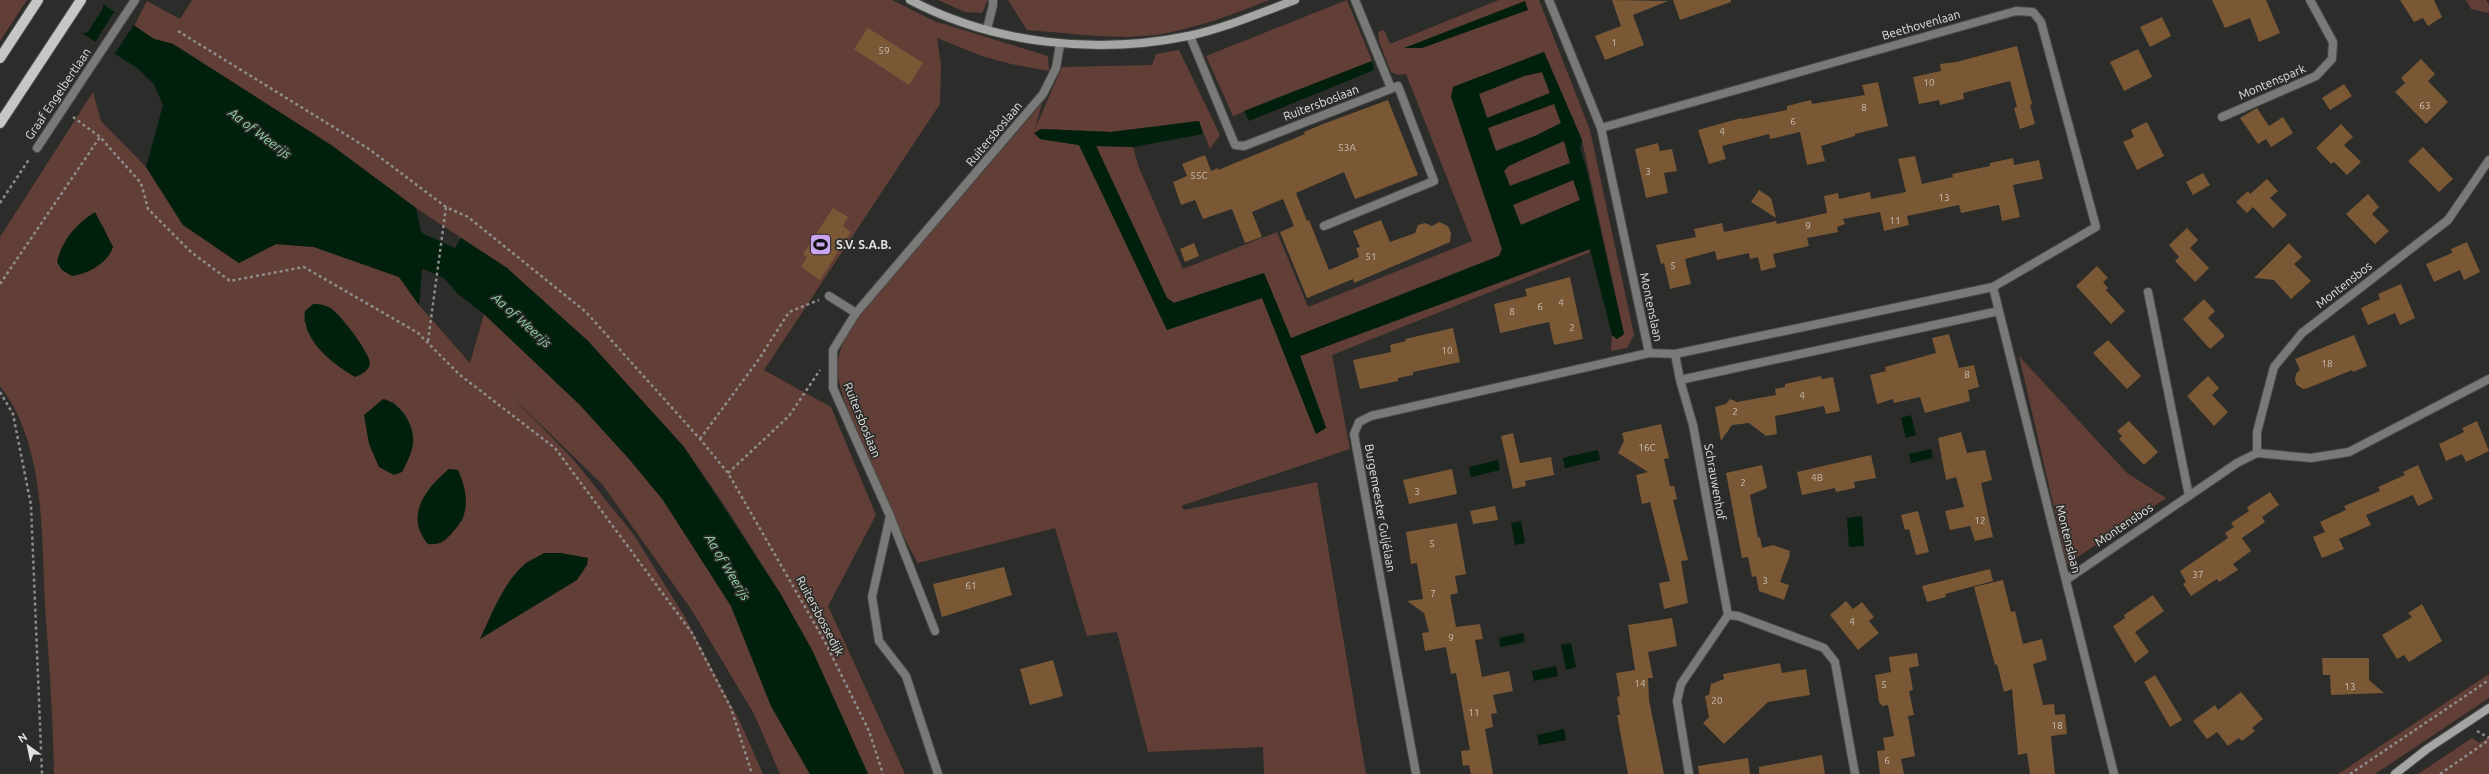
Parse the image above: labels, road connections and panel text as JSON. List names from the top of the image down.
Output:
{
  "streets": {
    "street": [
      "Beethovenlaan",
      "Montenspark",
      "Graaf Engelbertlaan",
      "Ruitersboslaan",
      "Montensbos",
      "Montenslaan",
      "Schrauwenhof",
      "Burgemeester Guljélaan"
    ],
    "path": ["Ruitersbossedijk"]
  },
  "crossings": [
    ["Beethovenlaan", "Montenslaan"],
    ["Montensbos", "Montenslaan"],
    ["Montenslaan", "Schrauwenhof"],
    ["Montenslaan", "Burgemeester Guljélaan"]
  ],
  "water": ["Aa of Weerijs"],
  "places": {
    "sports": ["S.V. S.A.B."]
  },
  "house_numbers": [
    "1",
    "59",
    "10",
    "63",
    "8",
    "6",
    "4",
    "53A",
    "3",
    "55C",
    "13",
    "11",
    "9",
    "51",
    "5",
    "4",
    "6",
    "8",
    "2",
    "10",
    "18",
    "8",
    "4",
    "2",
    "16C",
    "4B",
    "2",
    "3",
    "12",
    "5",
    "37",
    "3",
    "61",
    "7",
    "4",
    "9",
    "14",
    "5",
    "13",
    "20",
    "11",
    "18",
    "6"
  ],
  "north": "top left"
}
